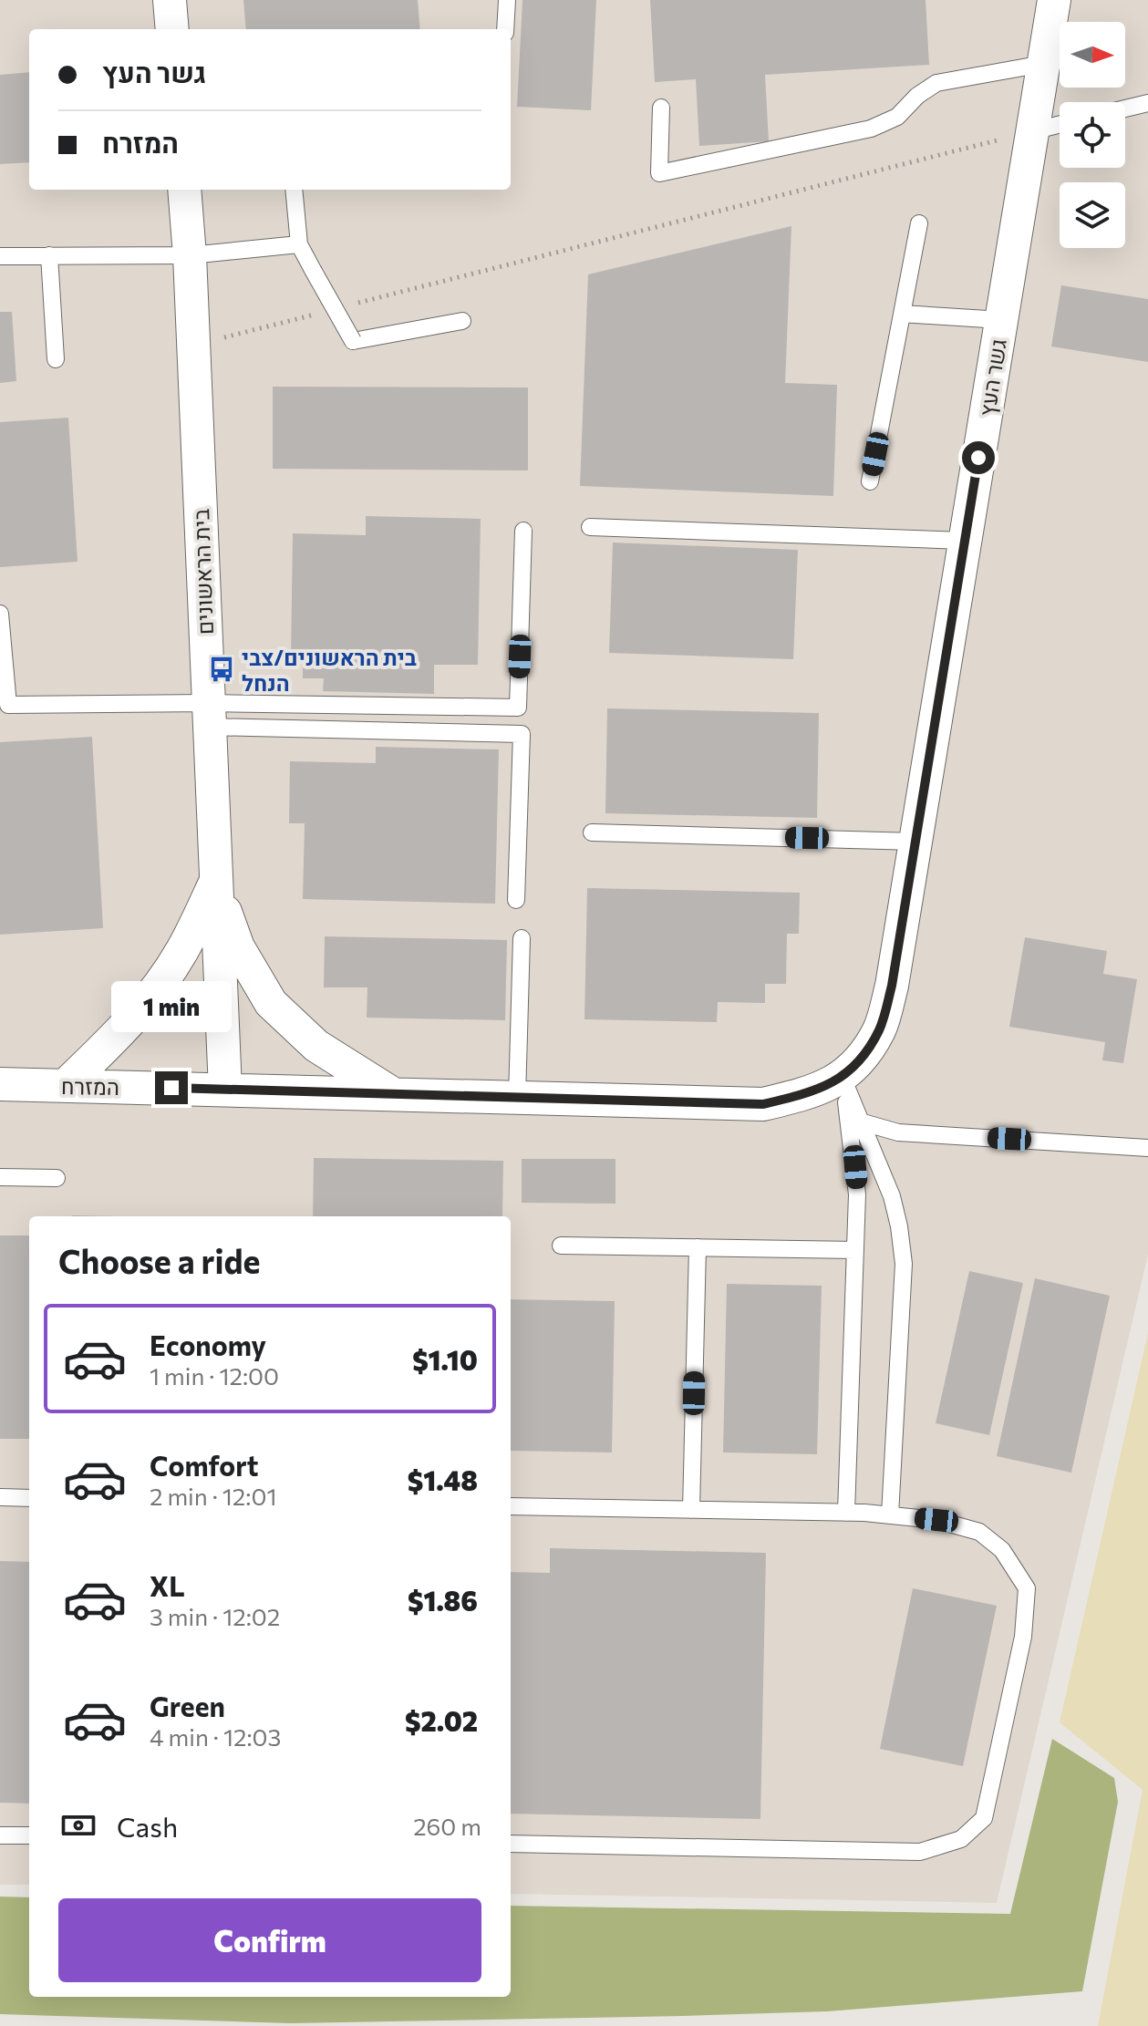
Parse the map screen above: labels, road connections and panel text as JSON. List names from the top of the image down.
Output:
{
  "streets": {
    "street": ["גשר העץ", "בית הראשונים", "המזרח"]
  },
  "crossings": [
    ["גשר העץ", "בית הראשונים"],
    ["גשר העץ", "המזרח"],
    ["בית הראשונים", "המזרח"]
  ],
  "places": {
    "bus stop": ["בית הראשונים/צבי הנחל"]
  },
  "north": "right",
  "page": {
    "banner": ["גשר העץ", "המזרח"],
    "bubble": "1 min",
    "heading": "Choose a ride",
    "list": [
      {
        "name": "Economy",
        "note": "1 min · 12:00",
        "value": "$1.10"
      },
      {
        "name": "Comfort",
        "note": "2 min · 12:01",
        "value": "$1.48"
      },
      {
        "name": "XL",
        "note": "3 min · 12:02",
        "value": "$1.86"
      },
      {
        "name": "Green",
        "note": "4 min · 12:03",
        "value": "$2.02"
      }
    ],
    "pay": ["Cash", "260 m"],
    "buttons": "Confirm"
  }
}
